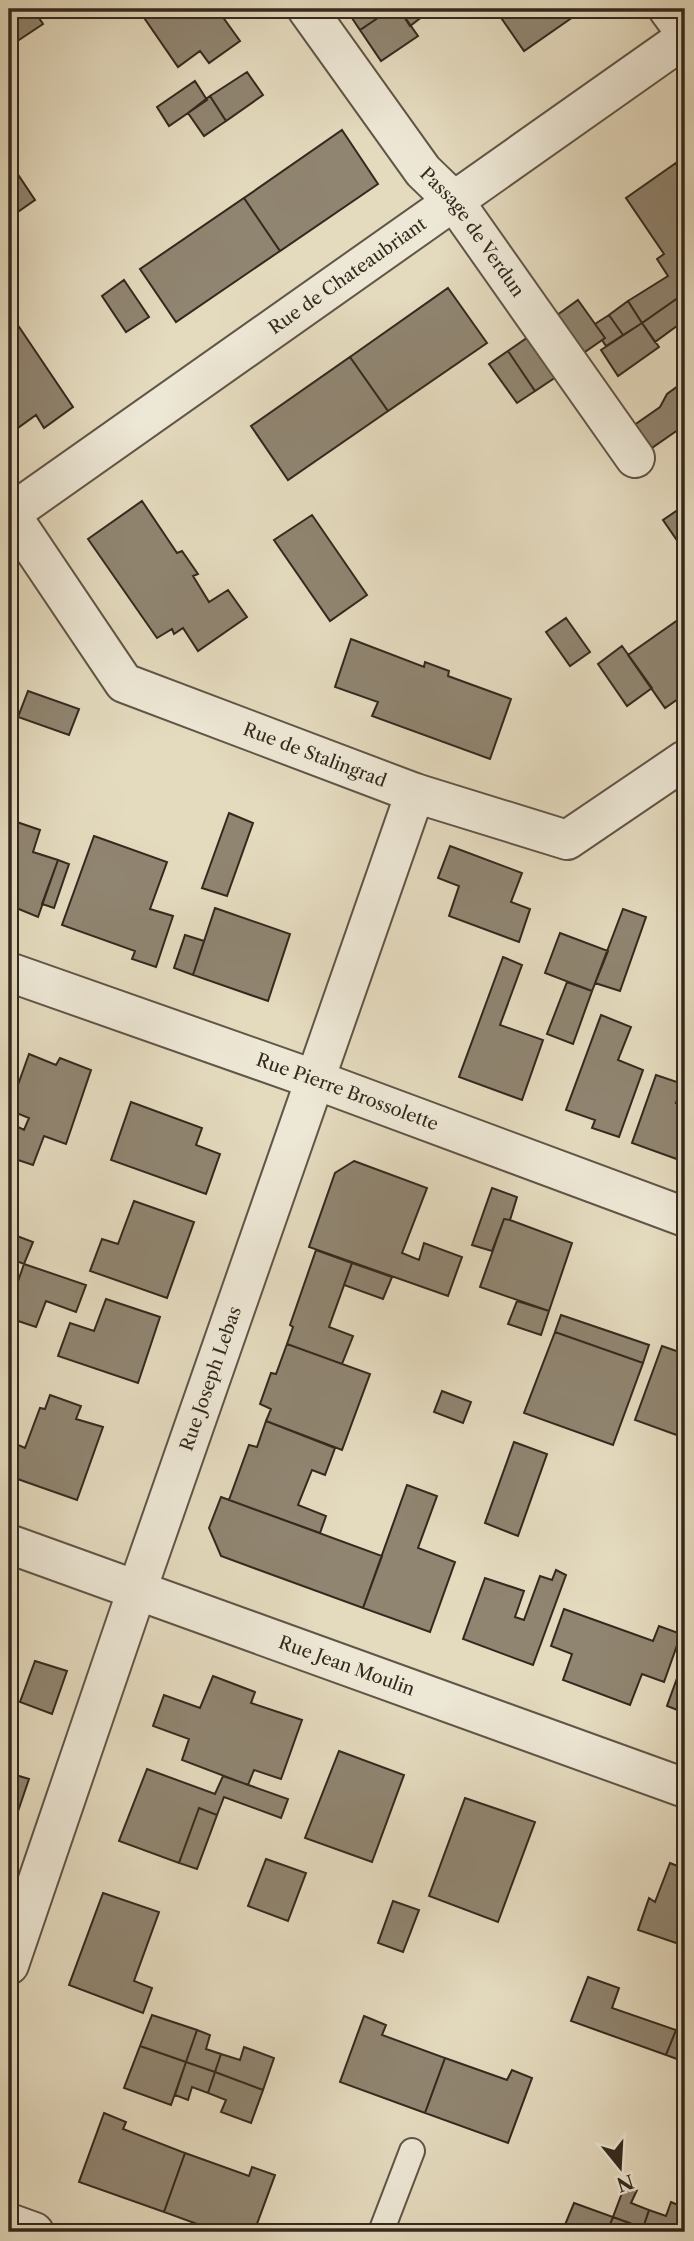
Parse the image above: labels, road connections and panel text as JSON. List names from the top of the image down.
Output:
{
  "streets": {
    "street": [
      "Passage de Verdun",
      "Rue de Chateaubriant",
      "Rue de Stalingrad",
      "Rue Pierre Brossolette",
      "Rue Joseph Lebas",
      "Rue Jean Moulin"
    ]
  },
  "crossings": [
    ["Passage de Verdun", "Rue de Chateaubriant"],
    ["Rue de Chateaubriant", "Rue de Stalingrad"],
    ["Rue de Stalingrad", "Rue Joseph Lebas"],
    ["Rue Pierre Brossolette", "Rue Joseph Lebas"],
    ["Rue Joseph Lebas", "Rue Jean Moulin"]
  ],
  "north": "bottom"
}
